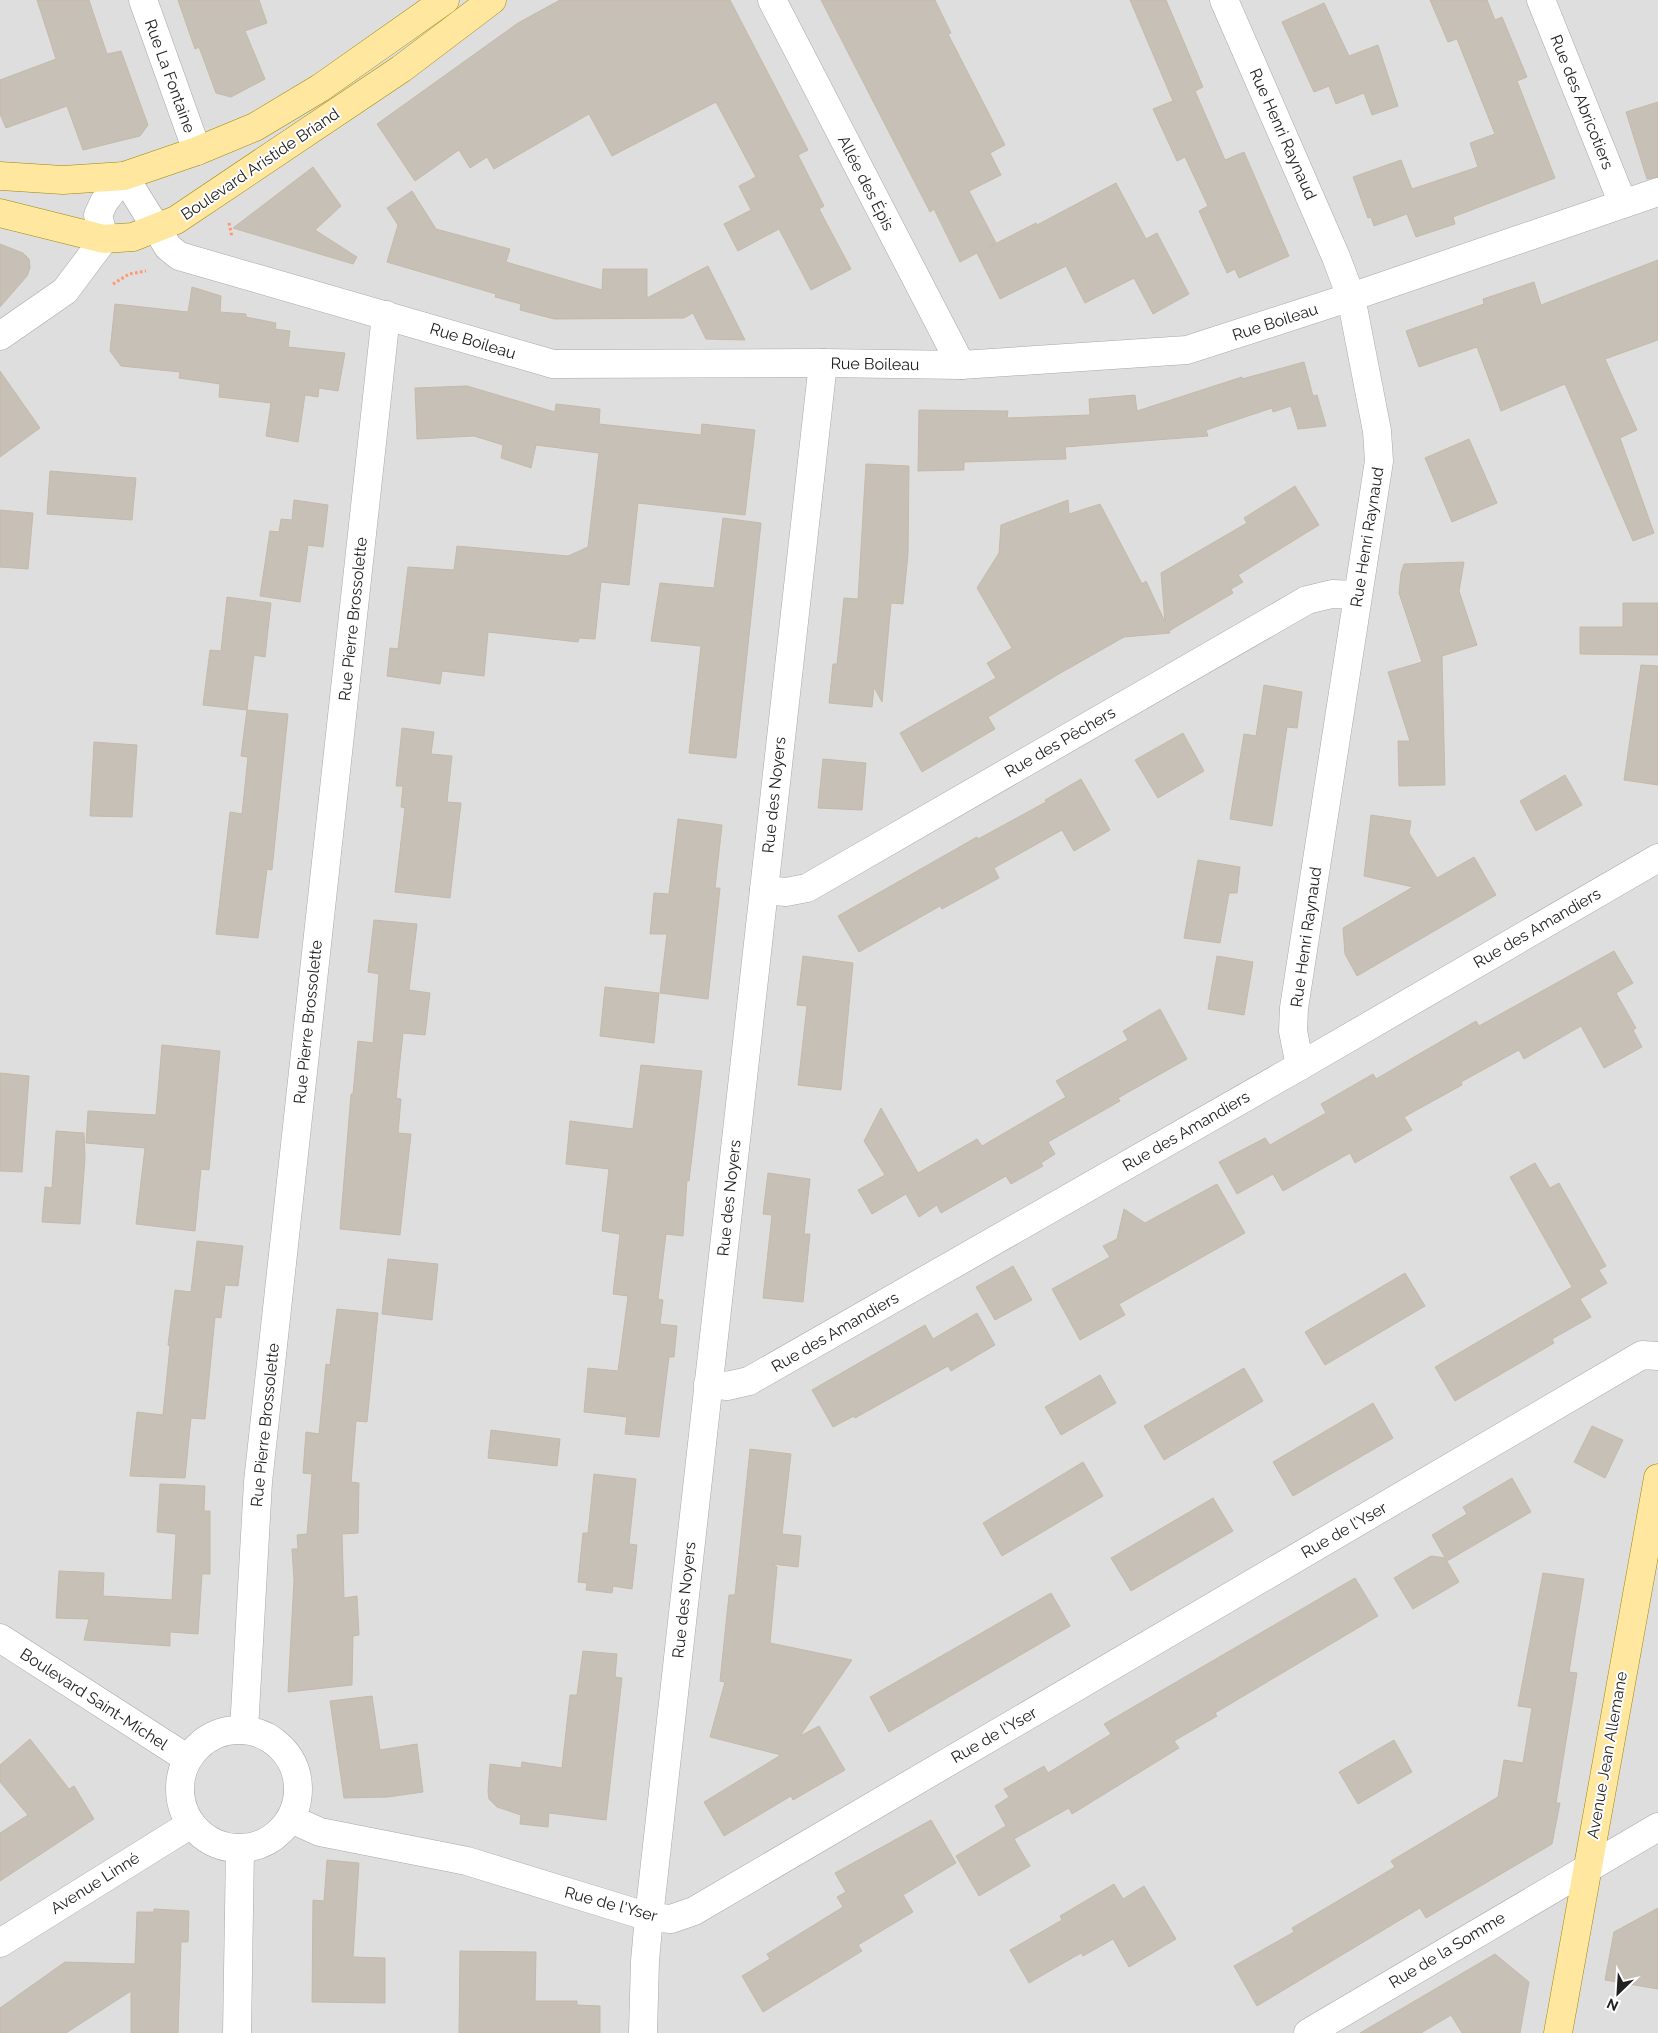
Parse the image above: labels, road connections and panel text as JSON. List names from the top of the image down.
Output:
{
  "streets": {
    "main road": ["Boulevard Aristide Briand", "Avenue Jean Allemane"],
    "street": [
      "Rue La Fontaine",
      "Rue des Abricotiers",
      "Rue Henri Raynaud",
      "Allée des Épis",
      "Rue Boileau",
      "Rue Pierre Brossolette",
      "Rue des Pêchers",
      "Rue des Noyers",
      "Rue des Amandiers",
      "Rue de l'Yser",
      "Boulevard Saint-Michel",
      "Avenue Linné",
      "Rue de la Somme"
    ]
  },
  "crossings": [
    ["Rue La Fontaine", "Boulevard Aristide Briand"],
    ["Rue des Abricotiers", "Rue Boileau"],
    ["Rue Henri Raynaud", "Rue Boileau"],
    ["Rue Henri Raynaud", "Rue des Pêchers"],
    ["Rue Henri Raynaud", "Rue des Amandiers"],
    ["Boulevard Aristide Briand", "Rue Boileau"],
    ["Allée des Épis", "Rue Boileau"],
    ["Rue Boileau", "Rue Pierre Brossolette"],
    ["Rue Boileau", "Rue des Noyers"],
    ["Rue Pierre Brossolette", "Rue de l'Yser"],
    ["Rue Pierre Brossolette", "Boulevard Saint-Michel"],
    ["Rue Pierre Brossolette", "Avenue Linné"],
    ["Rue des Pêchers", "Rue des Noyers"],
    ["Rue des Noyers", "Rue des Amandiers"],
    ["Rue des Noyers", "Rue de l'Yser"],
    ["Rue de l'Yser", "Boulevard Saint-Michel"],
    ["Rue de l'Yser", "Avenue Linné"],
    ["Boulevard Saint-Michel", "Avenue Linné"],
    ["Avenue Jean Allemane", "Rue de la Somme"]
  ],
  "north": "bottom left"
}
